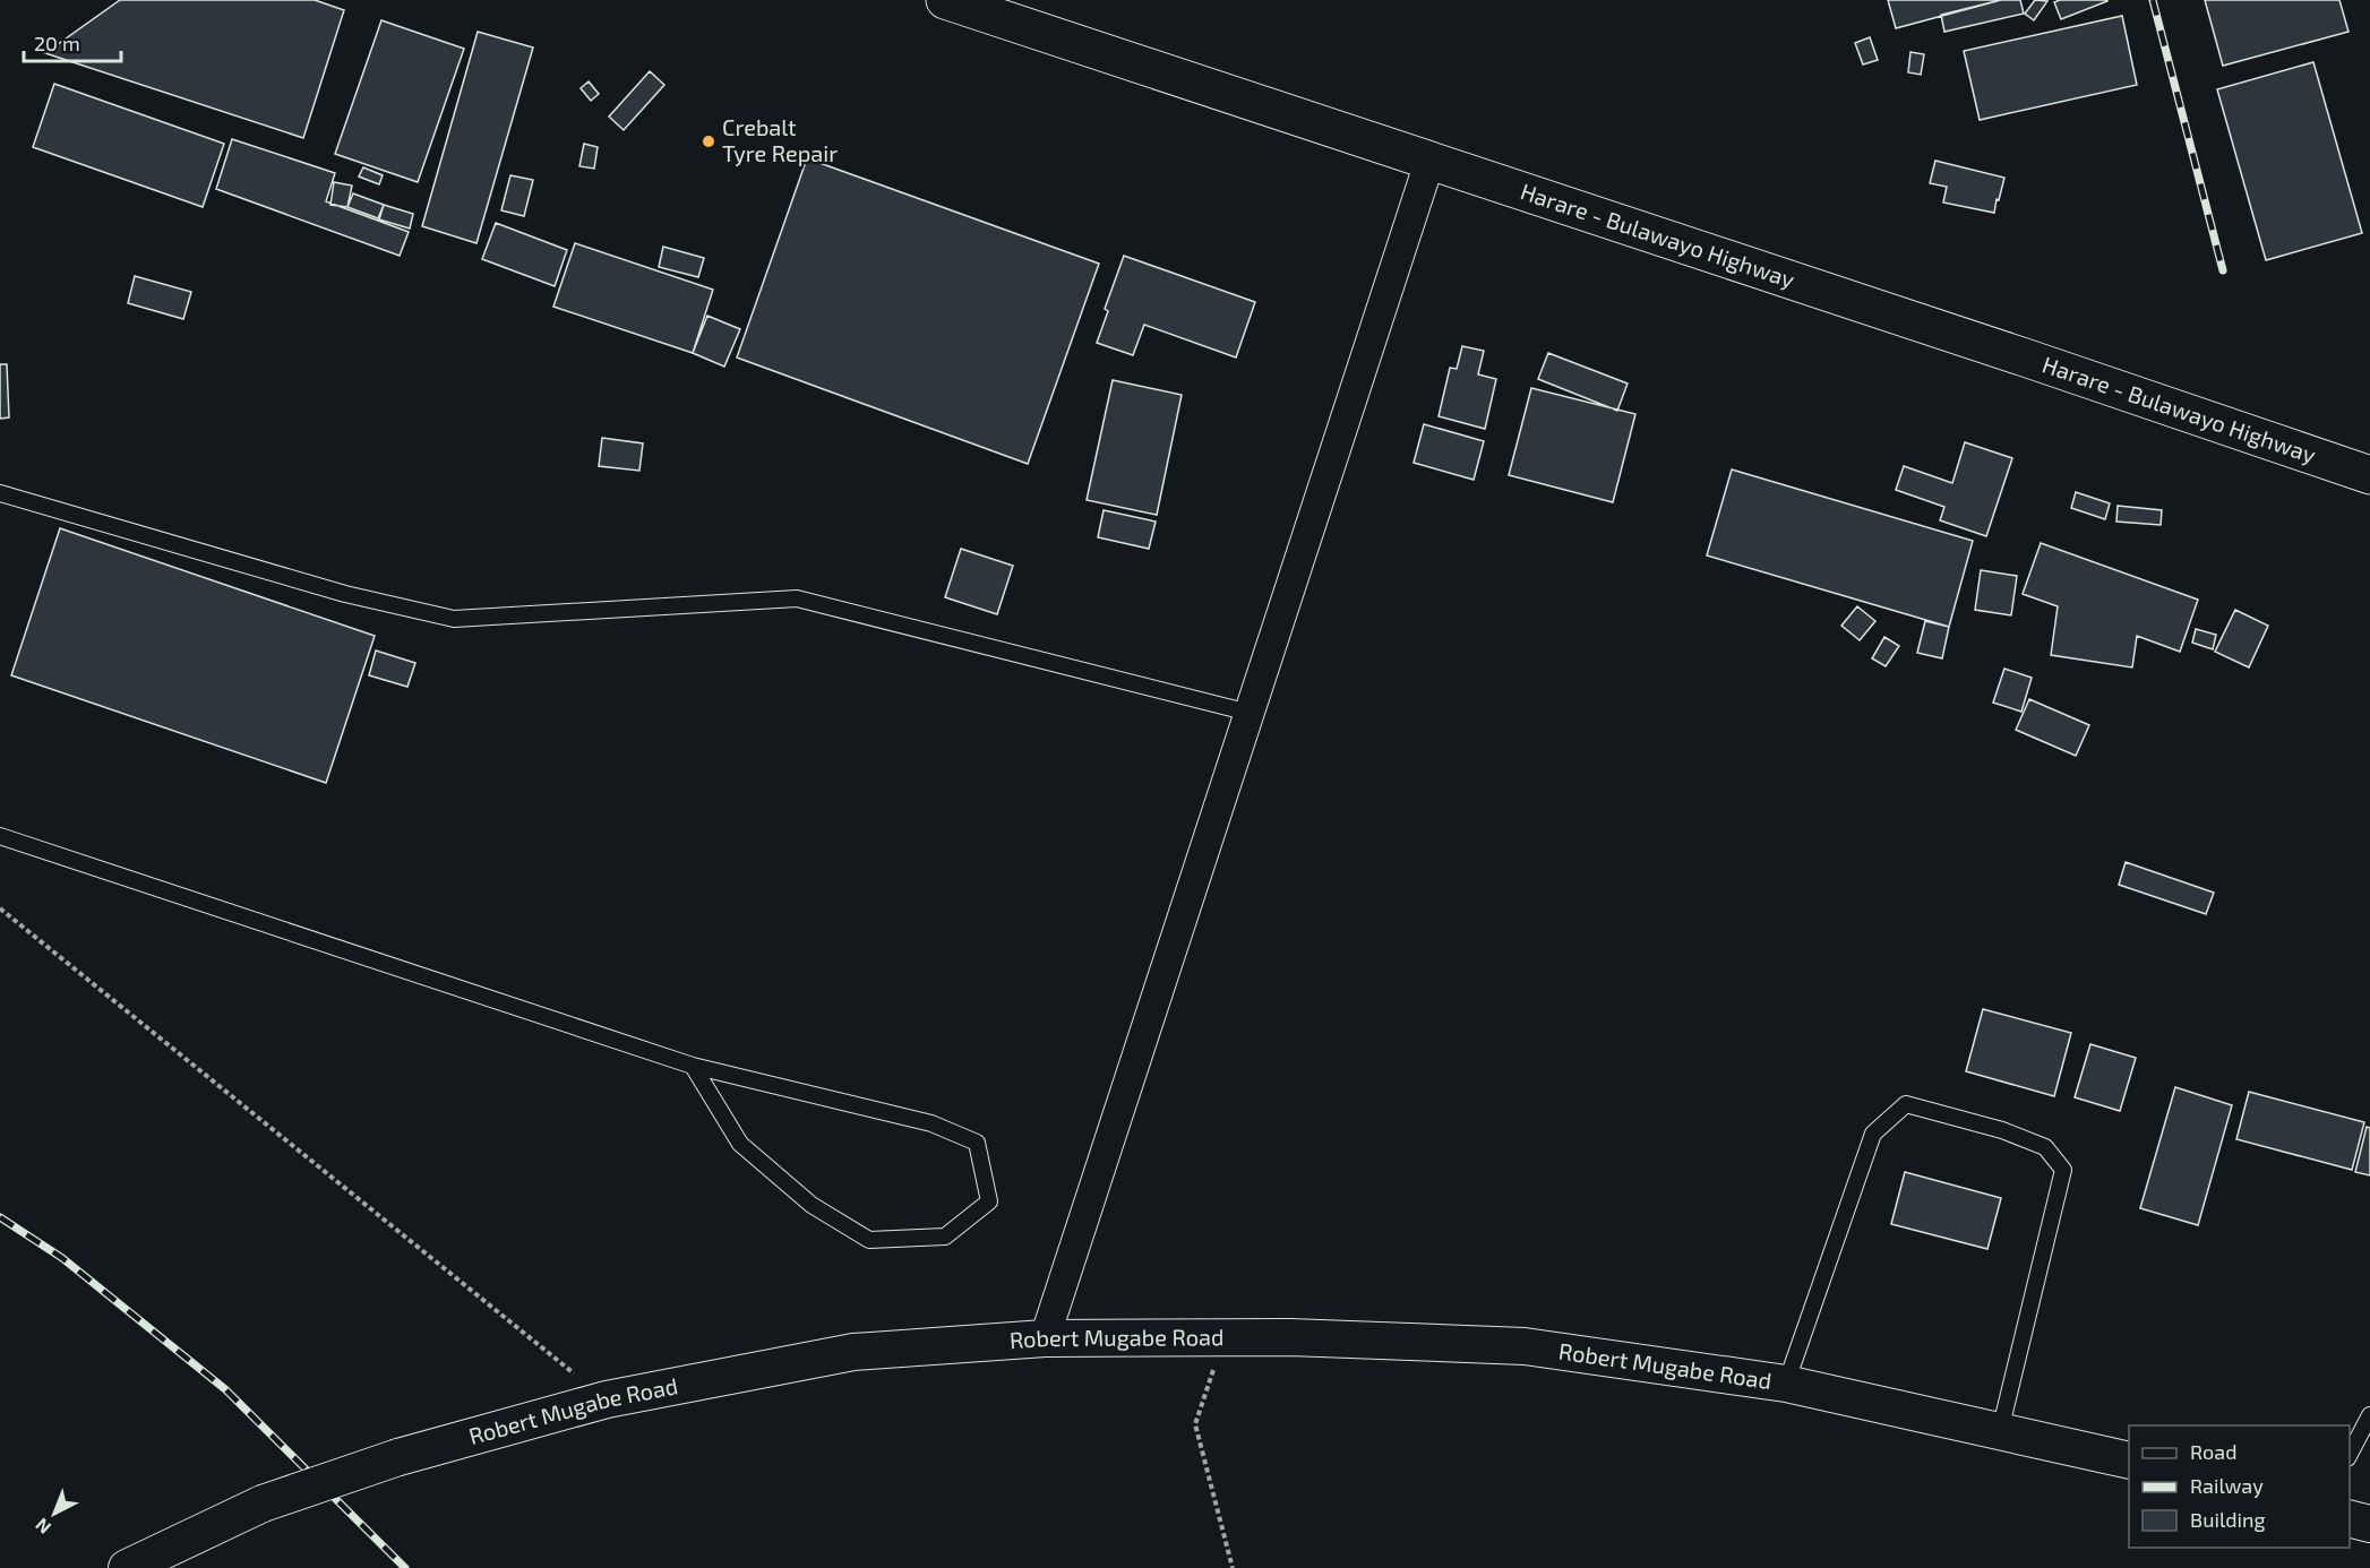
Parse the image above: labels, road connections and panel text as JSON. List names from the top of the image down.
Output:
{
  "streets": {
    "highway": ["Harare - Bulawayo Highway"],
    "street": ["Robert Mugabe Road"]
  },
  "places": ["Crebalt Tyre Repair"],
  "legend": ["Road", "Railway", "Building"],
  "scale_bar": "20 m",
  "north": "bottom left"
}
